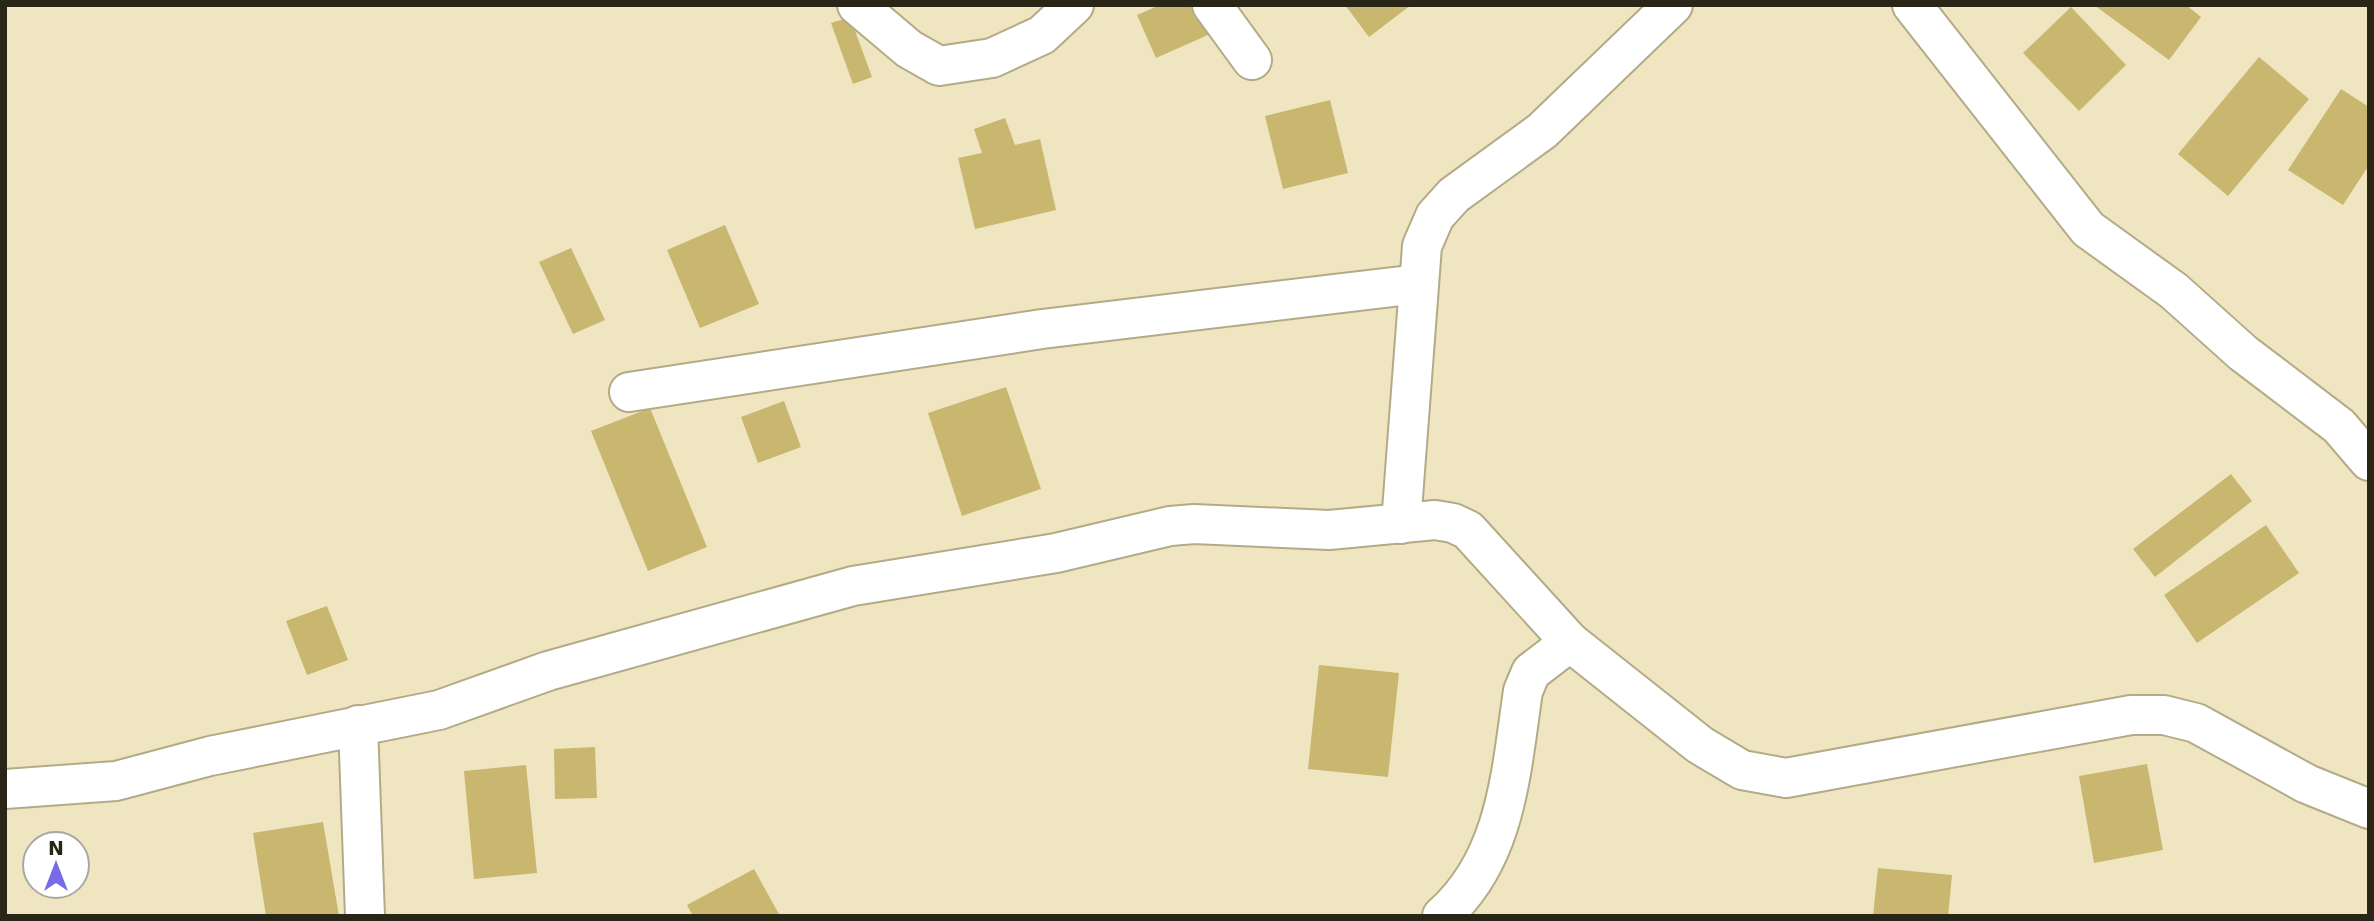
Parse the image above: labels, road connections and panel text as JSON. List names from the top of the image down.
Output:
{
  "north": "top"
}
